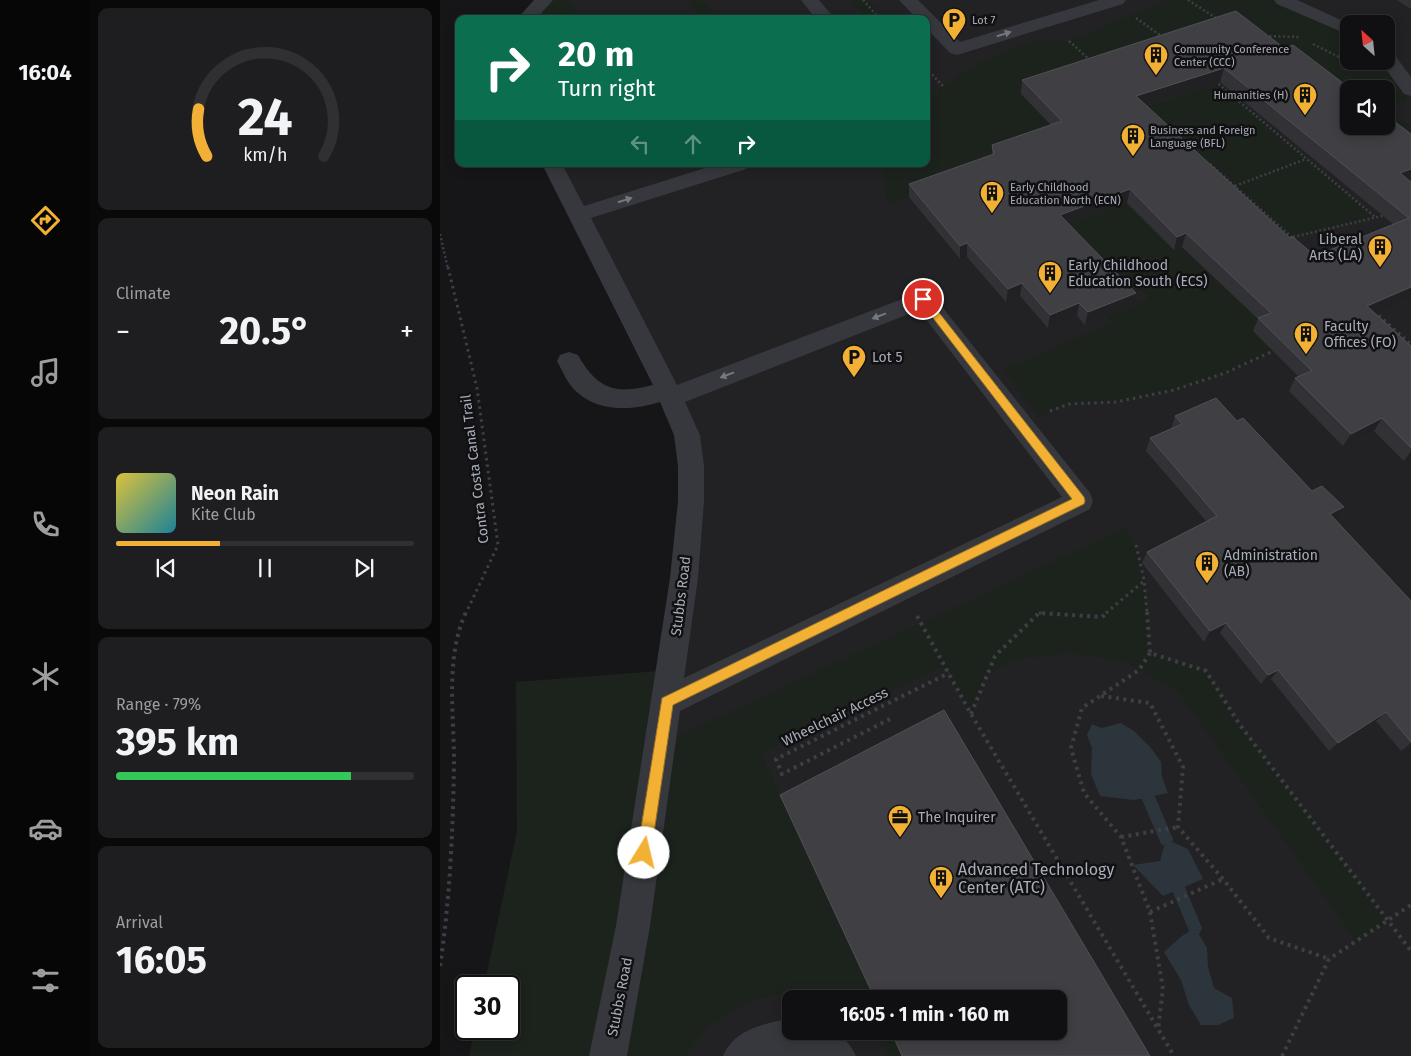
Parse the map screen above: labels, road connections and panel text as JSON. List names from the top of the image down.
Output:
{
  "streets": {
    "street": ["Stubbs Road"],
    "path": ["Contra Costa Canal Trail", "Wheelchair Access"]
  },
  "places": {
    "parking": ["Lot 7", "Lot 5"],
    "building": [
      "Community Conference Center (CCC)",
      "Humanities (H)",
      "Business and Foreign Language (BFL)",
      "Early Childhood Education North (ECN)",
      "Liberal Arts (LA)",
      "Early Childhood Education South (ECS)",
      "Faculty Offices (FO)",
      "Administration (AB)",
      "Advanced Technology Center (ATC)"
    ],
    "office": ["The Inquirer"]
  },
  "north": "top left",
  "page": {
    "tabs": "16:04",
    "turn": ["20 m", "Turn right"],
    "tile": [
      "Climate",
      ["Range · 79%", "395 km"],
      ["Arrival", "16:05"]
    ],
    "heat": ["−", "20.5°", "+"],
    "song": ["Neon Rain", "Kite Club"],
    "limit": "30",
    "trip": "16:05 · 1 min · 160 m",
    "gauge": ["24", "km/h"]
  }
}
